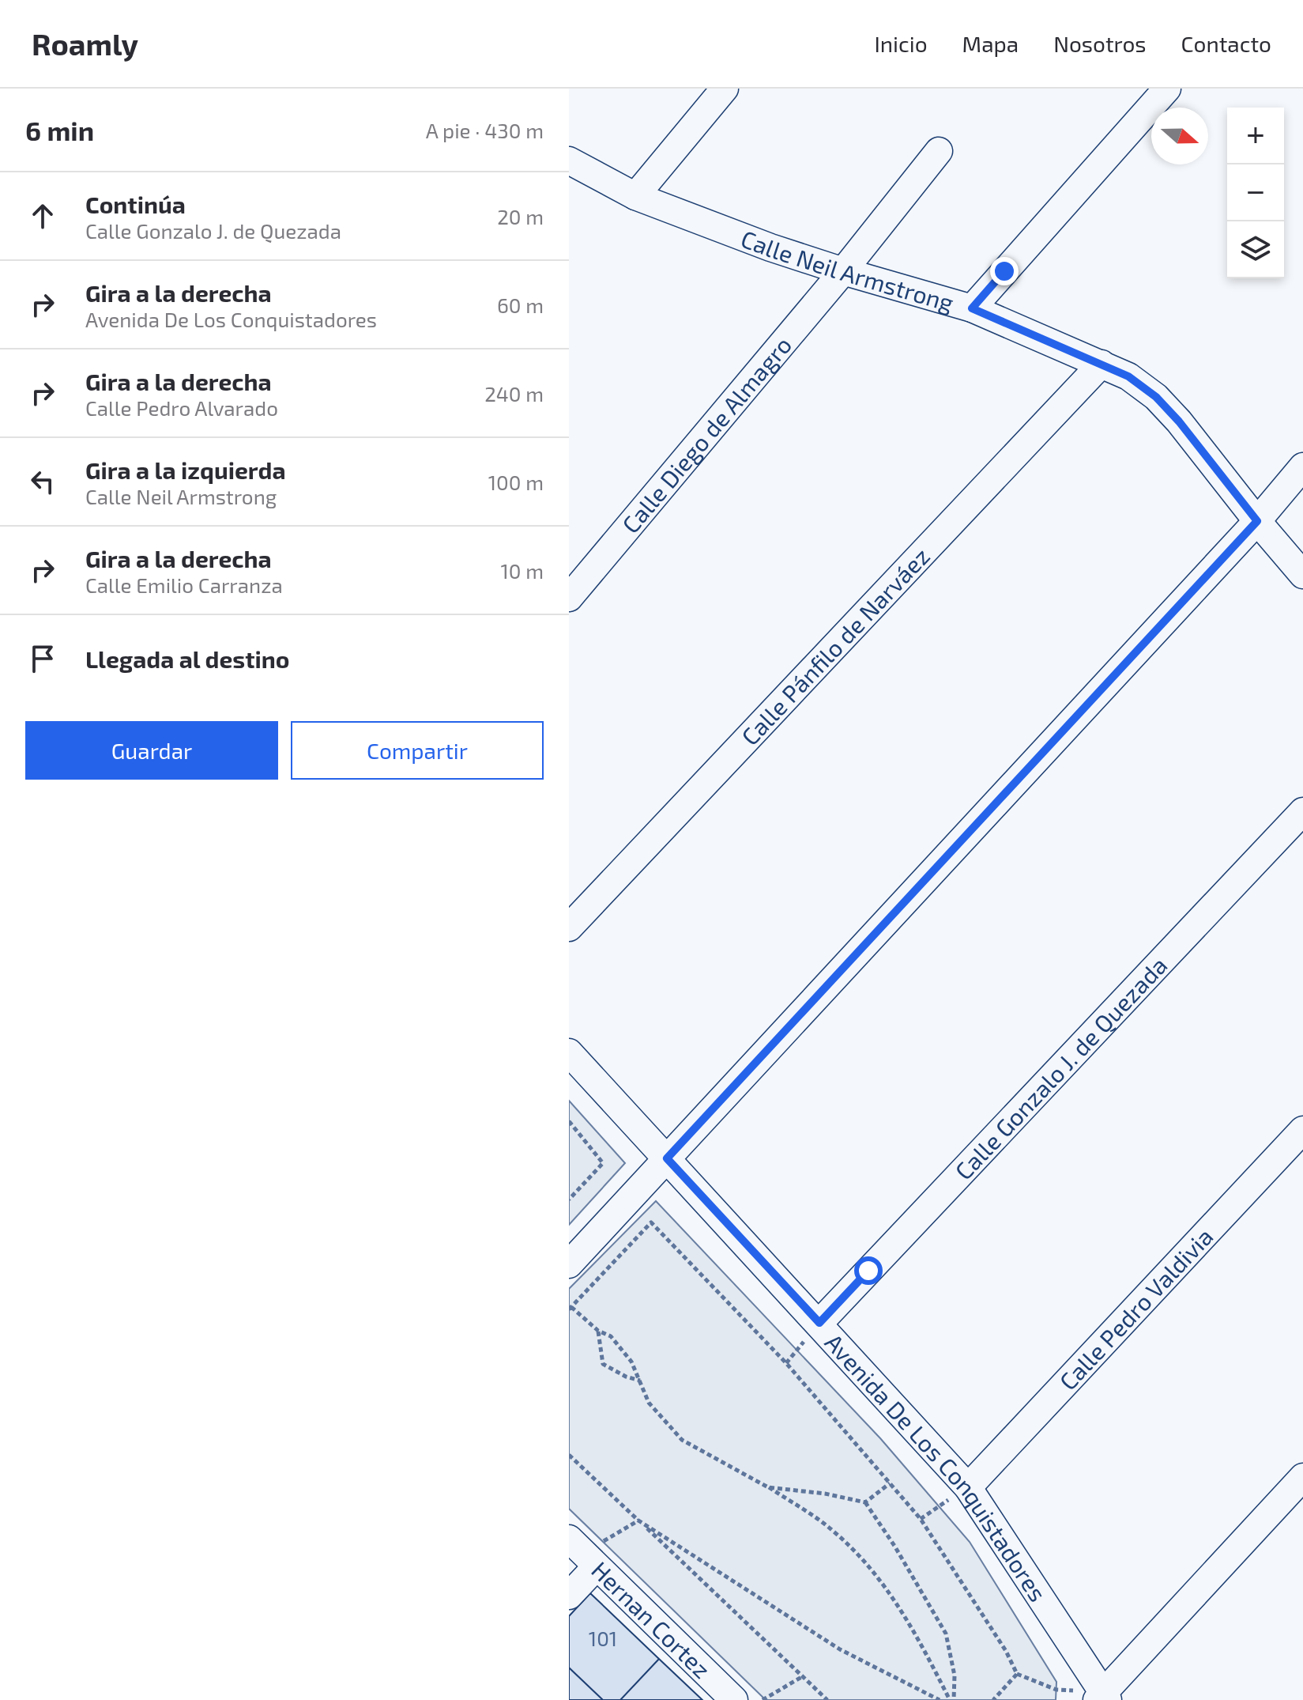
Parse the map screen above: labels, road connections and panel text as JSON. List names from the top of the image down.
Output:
{
  "streets": {
    "street": [
      "Calle Neil Armstrong",
      "Calle Diego de Almagro",
      "Calle Pánfilo de Narváez",
      "Calle Gonzalo J. de Quezada",
      "Calle Pedro Valdivia",
      "Avenida De Los Conquistadores",
      "Hernan Cortez"
    ]
  },
  "crossings": [
    ["Calle Neil Armstrong", "Calle Diego de Almagro"],
    ["Calle Neil Armstrong", "Calle Pánfilo de Narváez"],
    ["Calle Gonzalo J. de Quezada", "Avenida De Los Conquistadores"],
    ["Calle Pedro Valdivia", "Avenida De Los Conquistadores"]
  ],
  "house_numbers": ["101"],
  "north": "right",
  "page": {
    "header": "Roamly",
    "nav": [
      "Inicio",
      "Mapa",
      "Nosotros",
      "Contacto"
    ],
    "heading": ["6 min", "A pie · 430 m"],
    "map_buttons": ["+", "−"],
    "list": [
      ["Continúa", "Calle Gonzalo J. de Quezada", "20 m"],
      ["Gira a la derecha", "Avenida De Los Conquistadores", "60 m"],
      ["Gira a la derecha", "Calle Pedro Alvarado", "240 m"],
      ["Gira a la izquierda", "Calle Neil Armstrong", "100 m"],
      ["Gira a la derecha", "Calle Emilio Carranza", "10 m"],
      "Llegada al destino"
    ],
    "buttons": ["Guardar", "Compartir"]
  }
}
